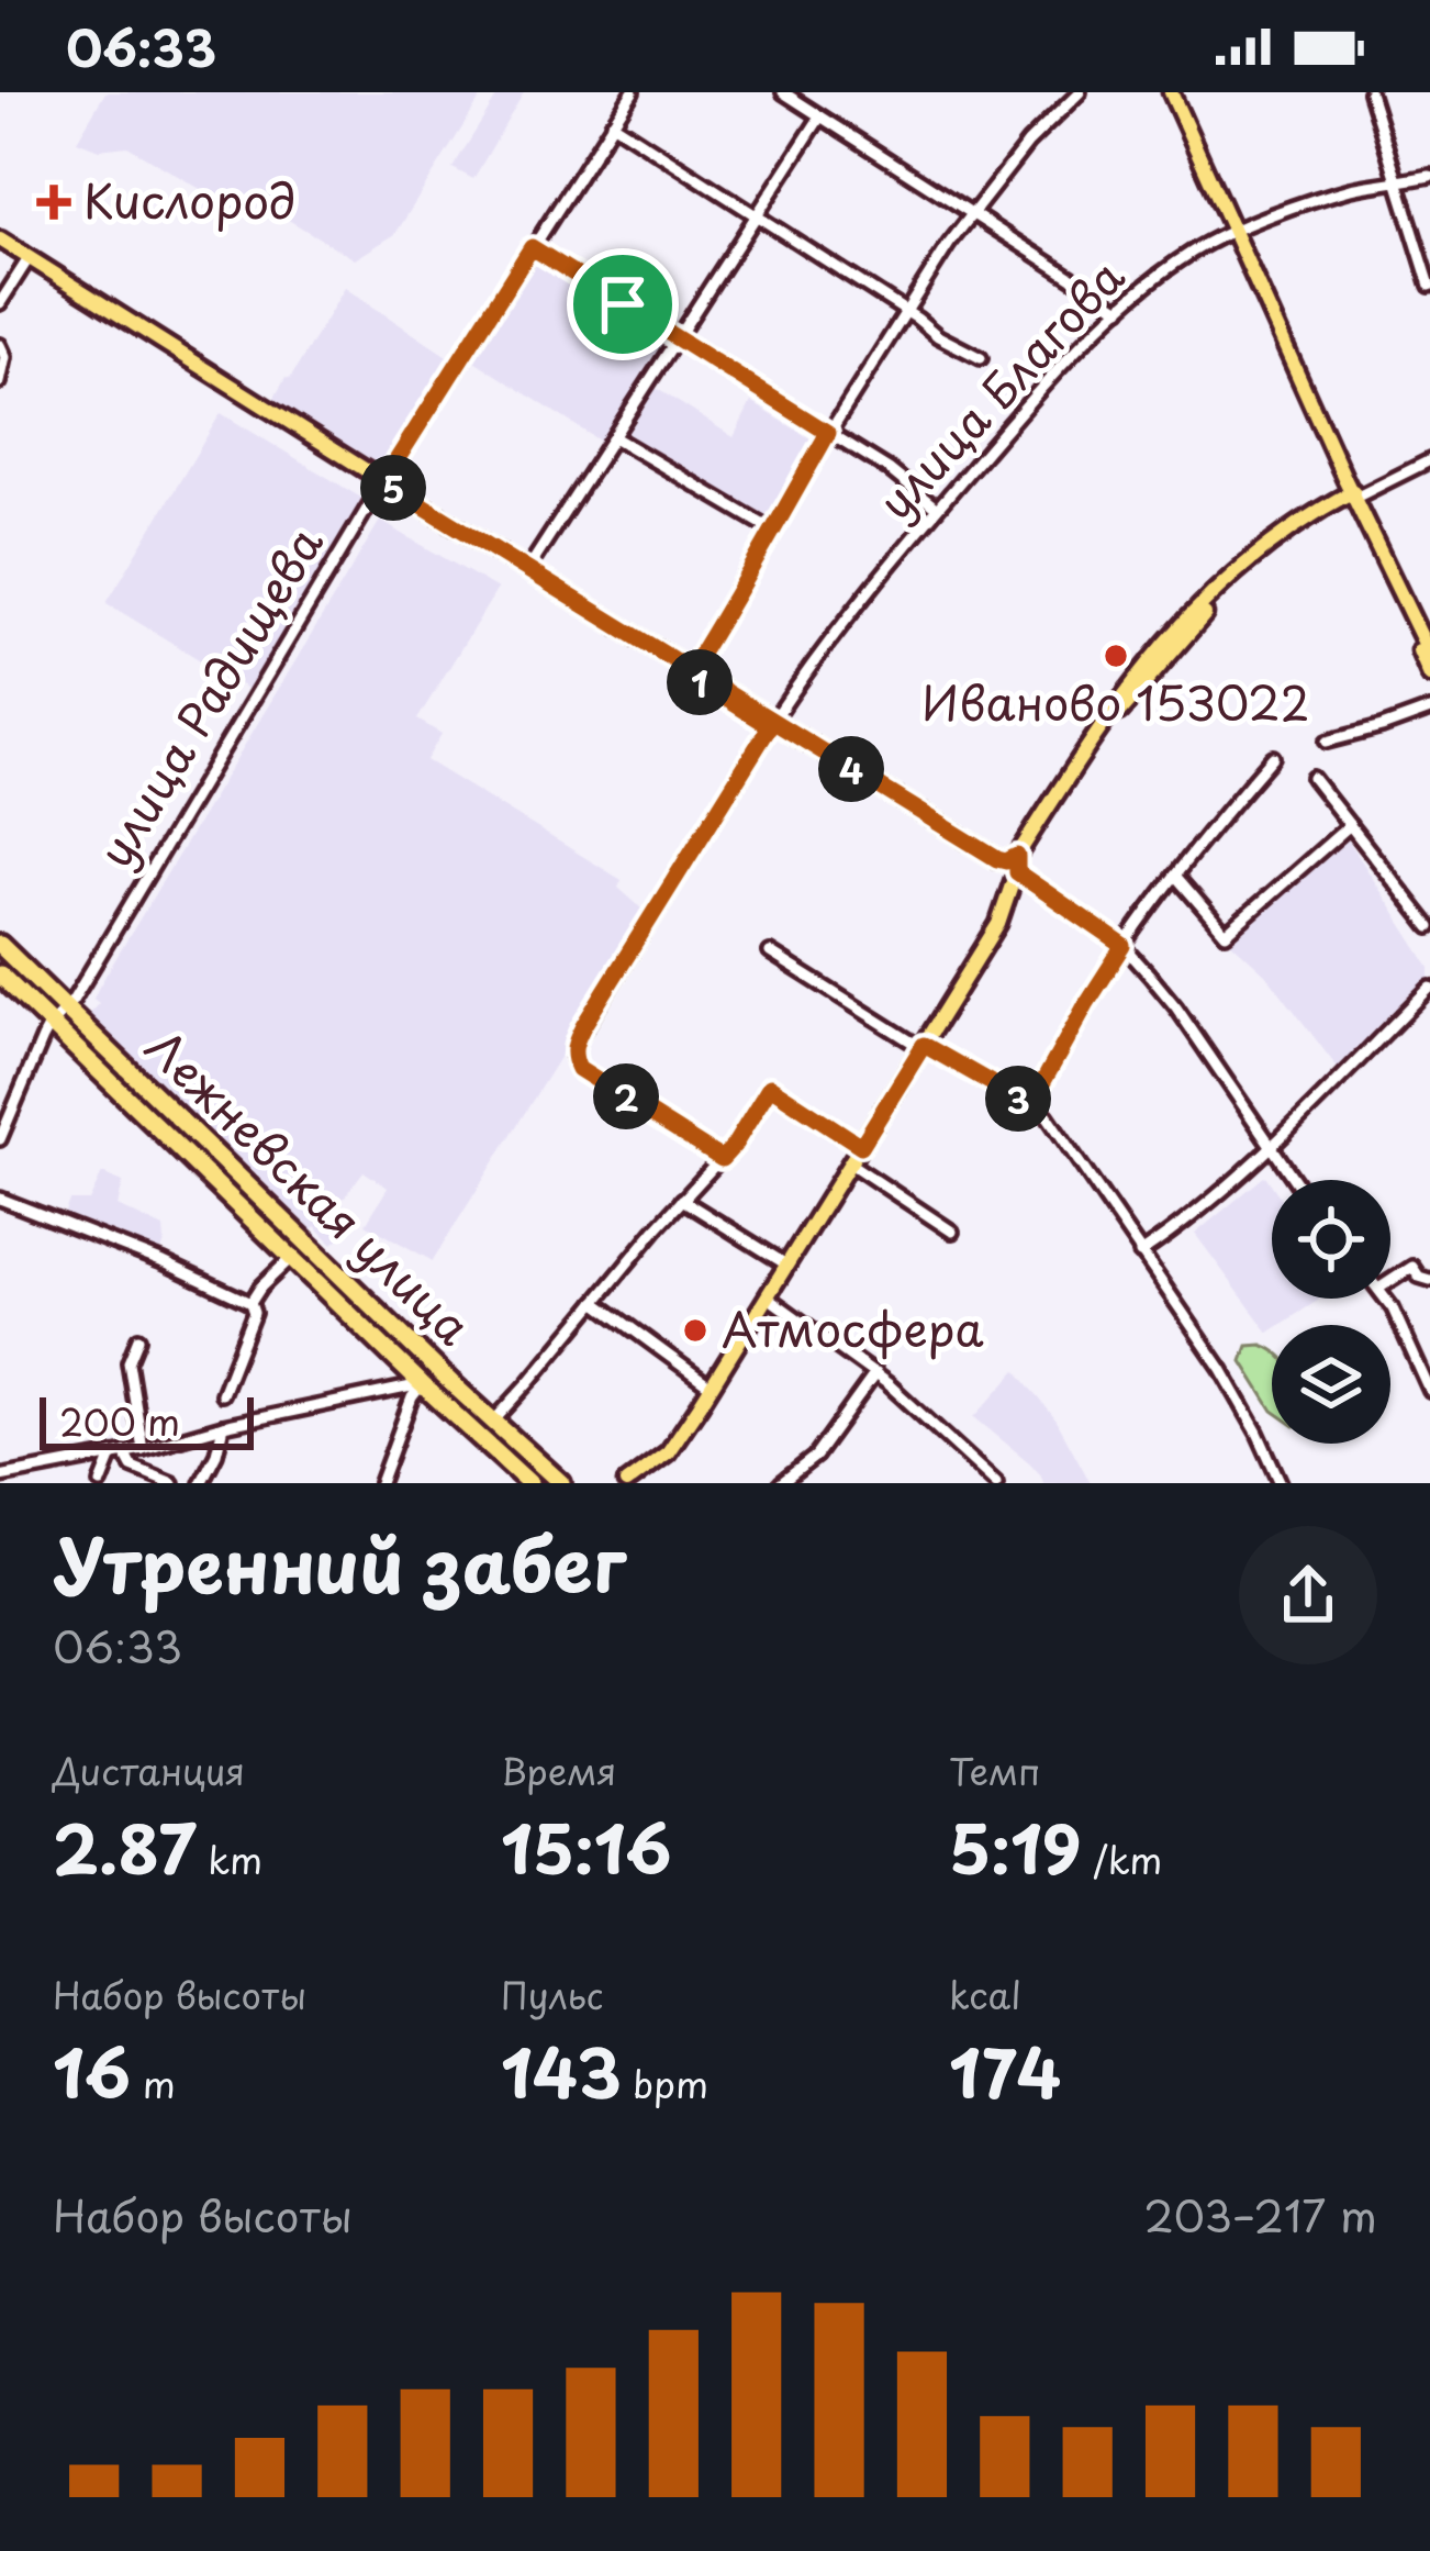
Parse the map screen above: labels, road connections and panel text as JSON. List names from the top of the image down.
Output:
{
  "streets": {
    "highway": ["Лежневская улица"],
    "street": ["улица Благова", "улица Радищева"]
  },
  "crossings": [
    ["улица Радищева", "Лежневская улица"]
  ],
  "places": {
    "health": ["Кислород"],
    "other": ["Иваново 153022", "Атмосфера"]
  },
  "scale_bar": "200 m",
  "page": {
    "status": "06:33",
    "pins": [
      "5",
      "1",
      "4",
      "2",
      "3"
    ],
    "scale": "200 m",
    "heading": ["Утренний забег", "06:33"],
    "stats": [
      ["Дистанция", "2.87 km"],
      ["Время", "15:16"],
      ["Темп", "5:19 /km"],
      ["Набор высоты", "16 m"],
      ["Пульс", "143 bpm"],
      ["kcal", "174"]
    ],
    "chart": ["Набор высоты", "203–217 m"]
  }
}
